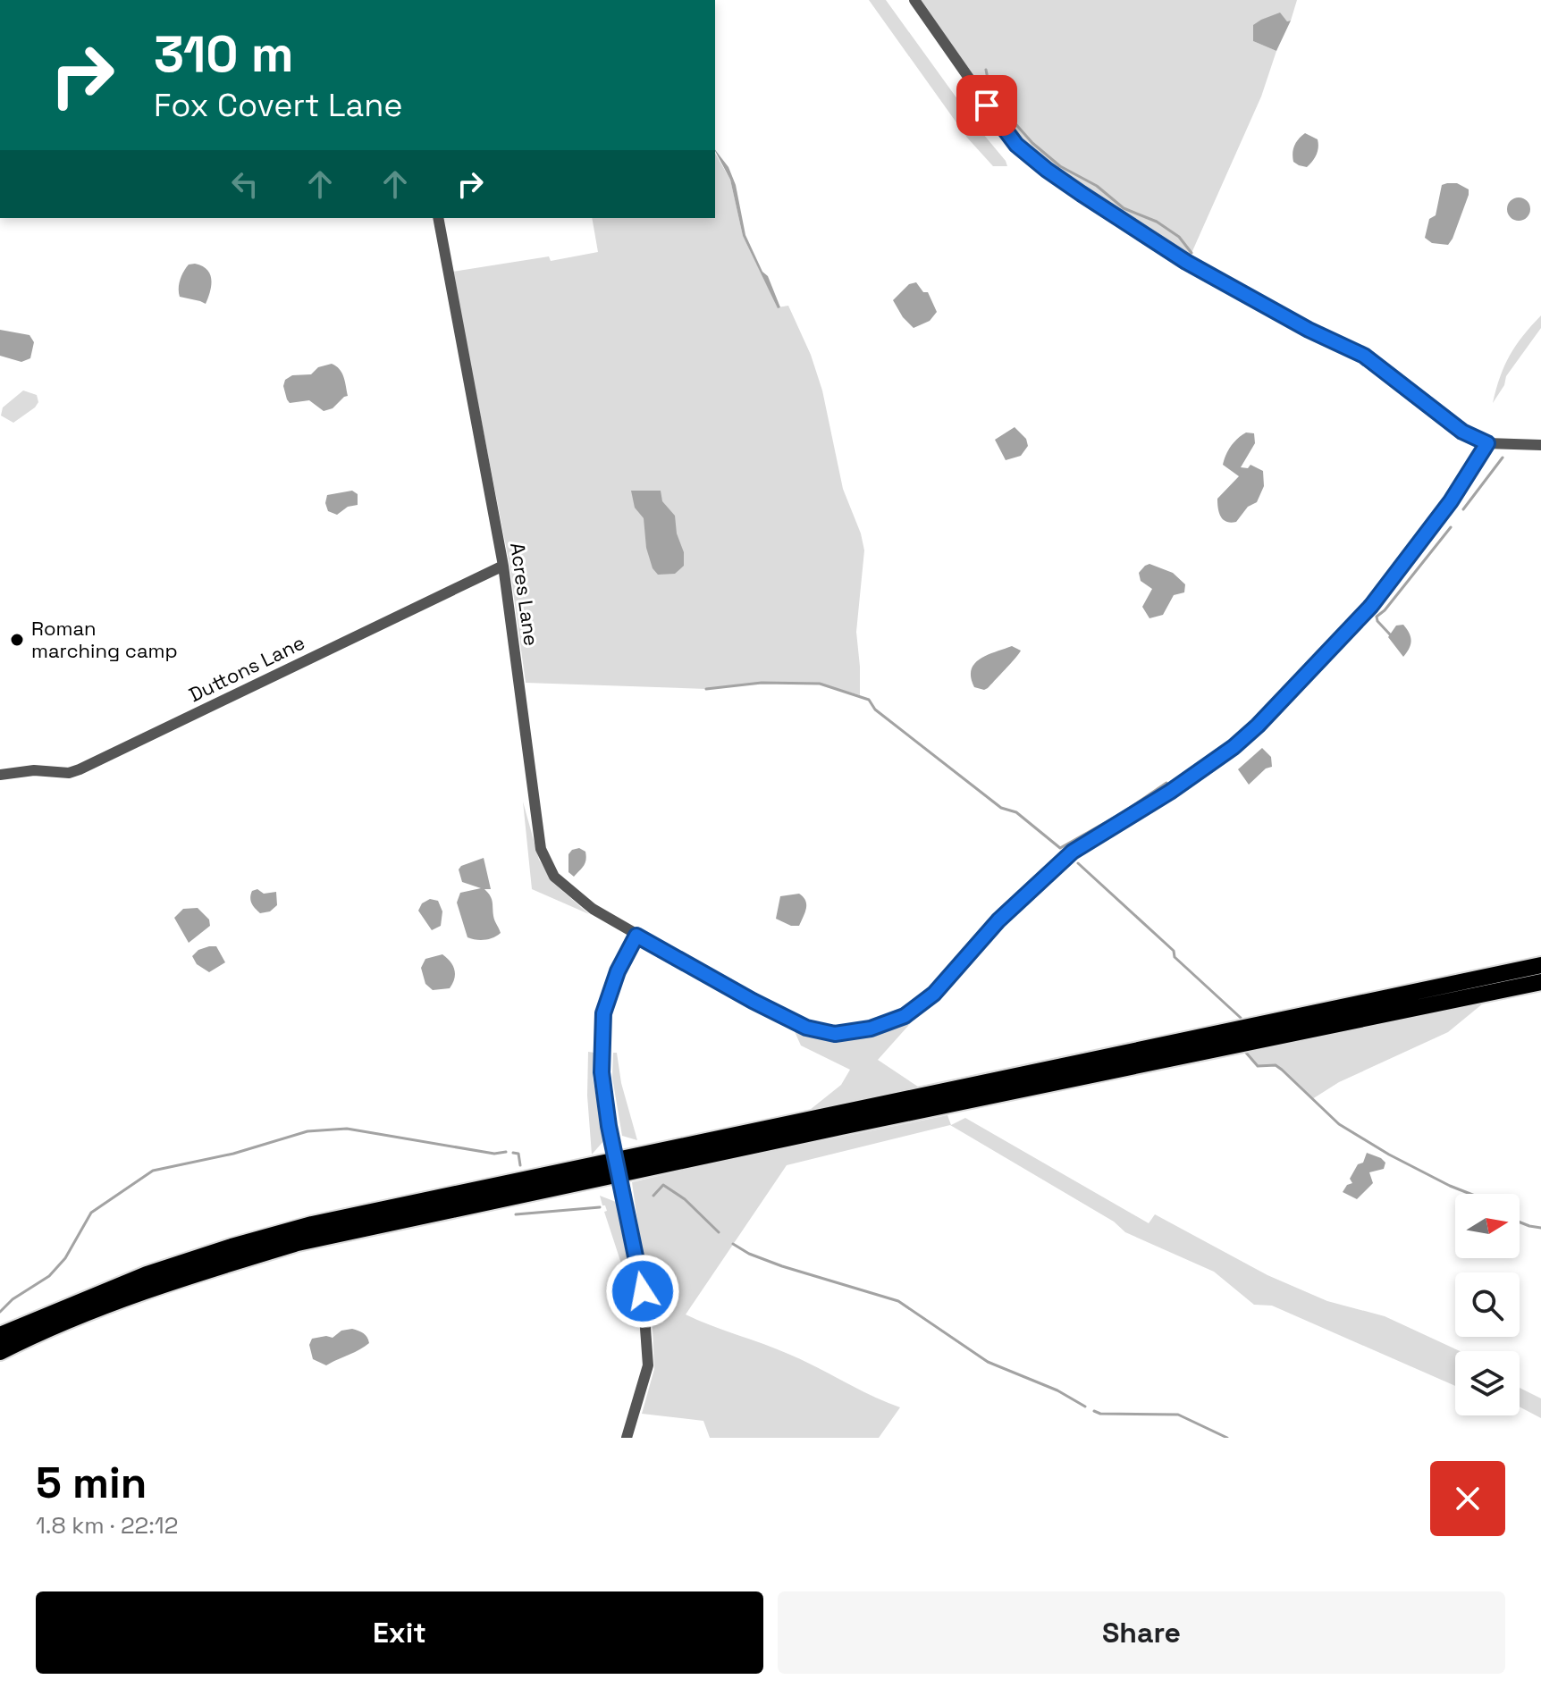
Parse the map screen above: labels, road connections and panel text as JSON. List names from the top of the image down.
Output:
{
  "streets": {
    "street": ["Acres Lane", "Duttons Lane"]
  },
  "crossings": [
    ["Acres Lane", "Duttons Lane"]
  ],
  "places": ["Roman marching camp"],
  "north": "right",
  "page": {
    "turn": ["310 m", "Fox Covert Lane"],
    "heading": ["5 min", "1.8 km · 22:12"],
    "buttons": ["Exit", "Share"]
  }
}
